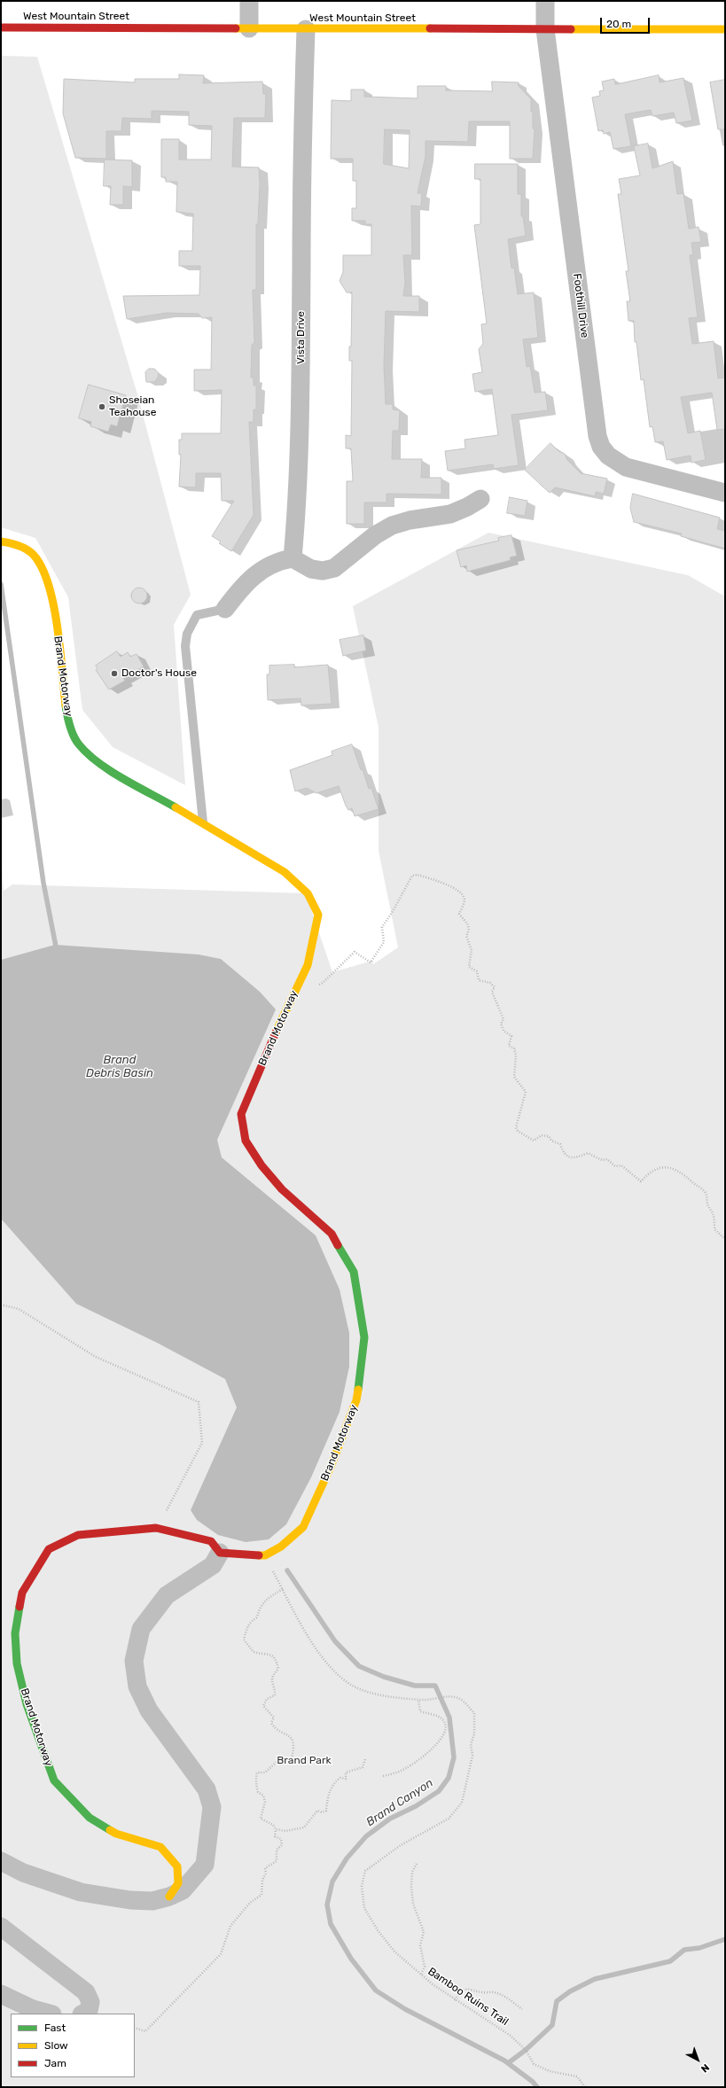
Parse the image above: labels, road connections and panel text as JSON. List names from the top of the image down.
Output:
{
  "streets": {
    "street": [
      "West Mountain Street",
      "Foothill Drive",
      "Vista Drive",
      "Brand Motorway"
    ],
    "path": ["Bamboo Ruins Trail"]
  },
  "crossings": [
    ["West Mountain Street", "Foothill Drive"],
    ["West Mountain Street", "Vista Drive"],
    ["Brand Motorway", "Bamboo Ruins Trail"]
  ],
  "water": ["Brand Debris Basin", "Brand Canyon"],
  "parks": ["Brand Park"],
  "places": ["Shoseian Teahouse", "Doctor's House"],
  "legend": ["Fast", "Slow", "Jam"],
  "scale_bar": "20 m",
  "north": "bottom right"
}
